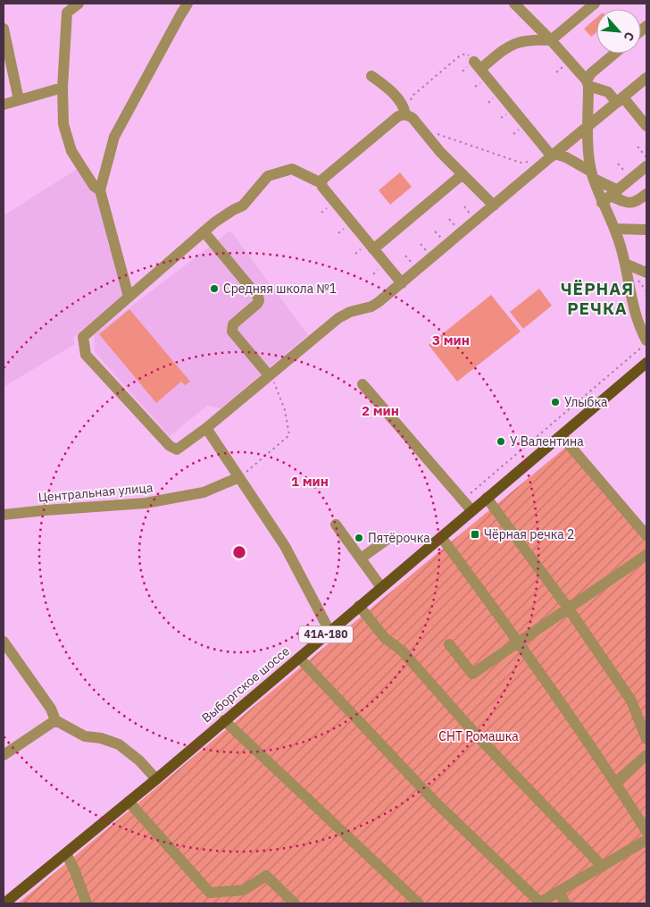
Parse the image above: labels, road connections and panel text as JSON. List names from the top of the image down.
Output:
{
  "streets": {
    "main road": ["41А-180", "Выборгское шоссе"],
    "street": ["Центральная улица"]
  },
  "districts": ["ЧЁРНАЯ РЕЧКА"],
  "parks": ["СНТ Ромашка"],
  "places": {
    "other": [
      "Средняя школа №1",
      "Улыбка",
      "У Валентина",
      "Пятёрочка"
    ],
    "transit": ["Чёрная речка 2"]
  },
  "north": "bottom right",
  "rings": ["3 мин", "2 мин", "1 мин"]
}
